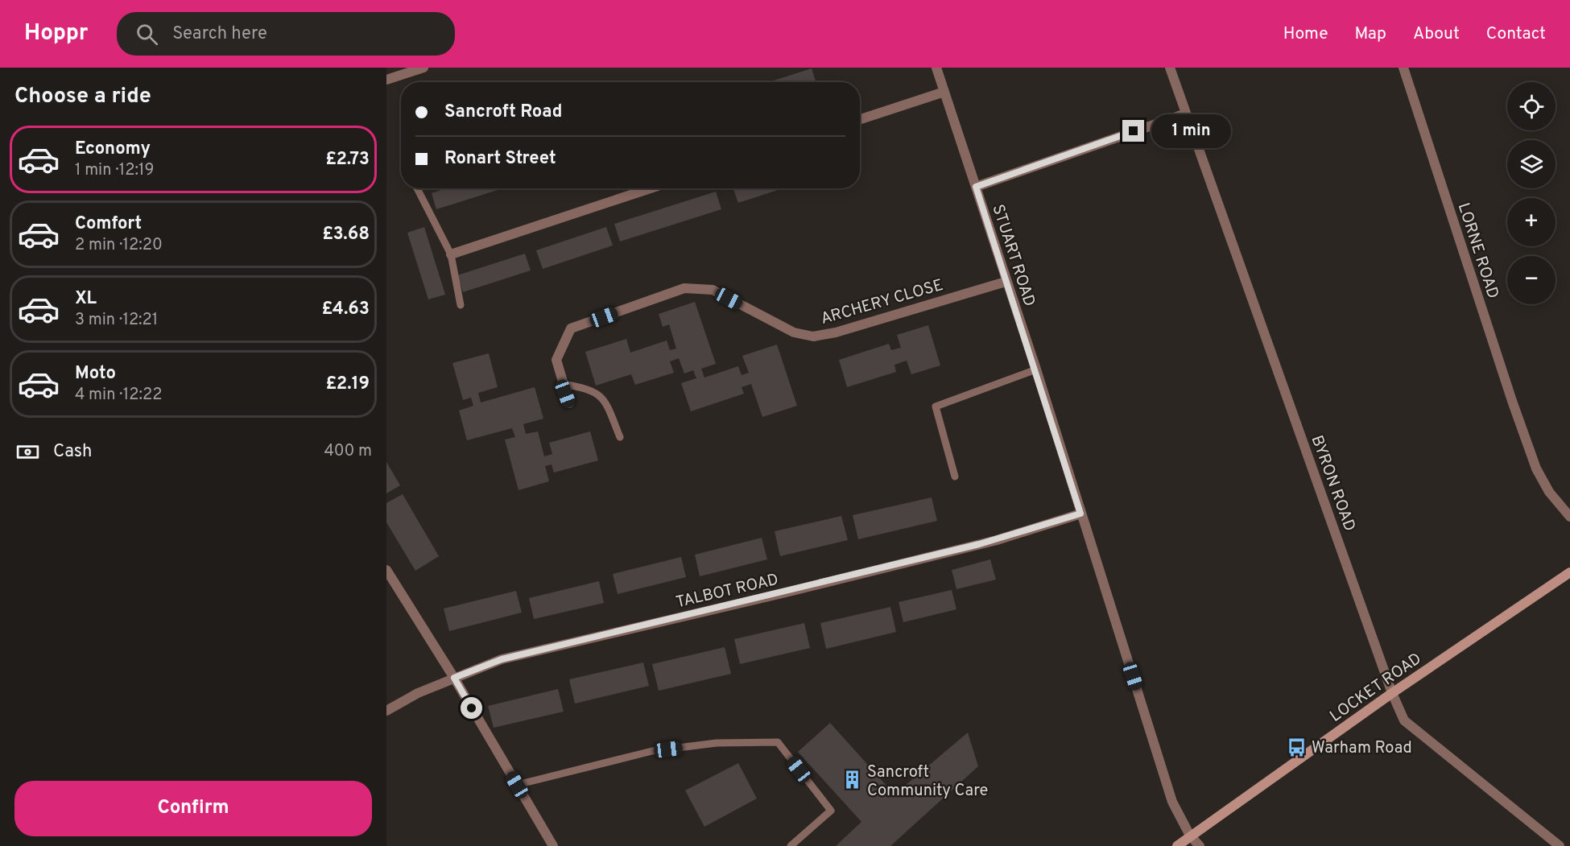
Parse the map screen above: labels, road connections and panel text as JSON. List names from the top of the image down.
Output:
{
  "streets": {
    "street": [
      "LORNE ROAD",
      "STUART ROAD",
      "ARCHERY CLOSE",
      "BYRON ROAD",
      "TALBOT ROAD",
      "LOCKET ROAD"
    ]
  },
  "crossings": [
    ["STUART ROAD", "ARCHERY CLOSE"],
    ["BYRON ROAD", "LOCKET ROAD"]
  ],
  "places": {
    "bus stop": ["Warham Road"],
    "building": ["Sancroft Community Care"]
  },
  "page": {
    "header": "Hoppr",
    "search": "Search here",
    "nav": [
      "Home",
      "Map",
      "About",
      "Contact"
    ],
    "heading": "Choose a ride",
    "map_buttons": ["+", "−"],
    "banner": ["Sancroft Road", "Ronart Street"],
    "bubble": "1 min",
    "list": [
      {
        "name": "Economy",
        "note": "1 min · 12:19",
        "value": "£2.73"
      },
      {
        "name": "Comfort",
        "note": "2 min · 12:20",
        "value": "£3.68"
      },
      {
        "name": "XL",
        "note": "3 min · 12:21",
        "value": "£4.63"
      },
      {
        "name": "Moto",
        "note": "4 min · 12:22",
        "value": "£2.19"
      }
    ],
    "pay": ["Cash", "400 m"],
    "buttons": "Confirm"
  }
}
